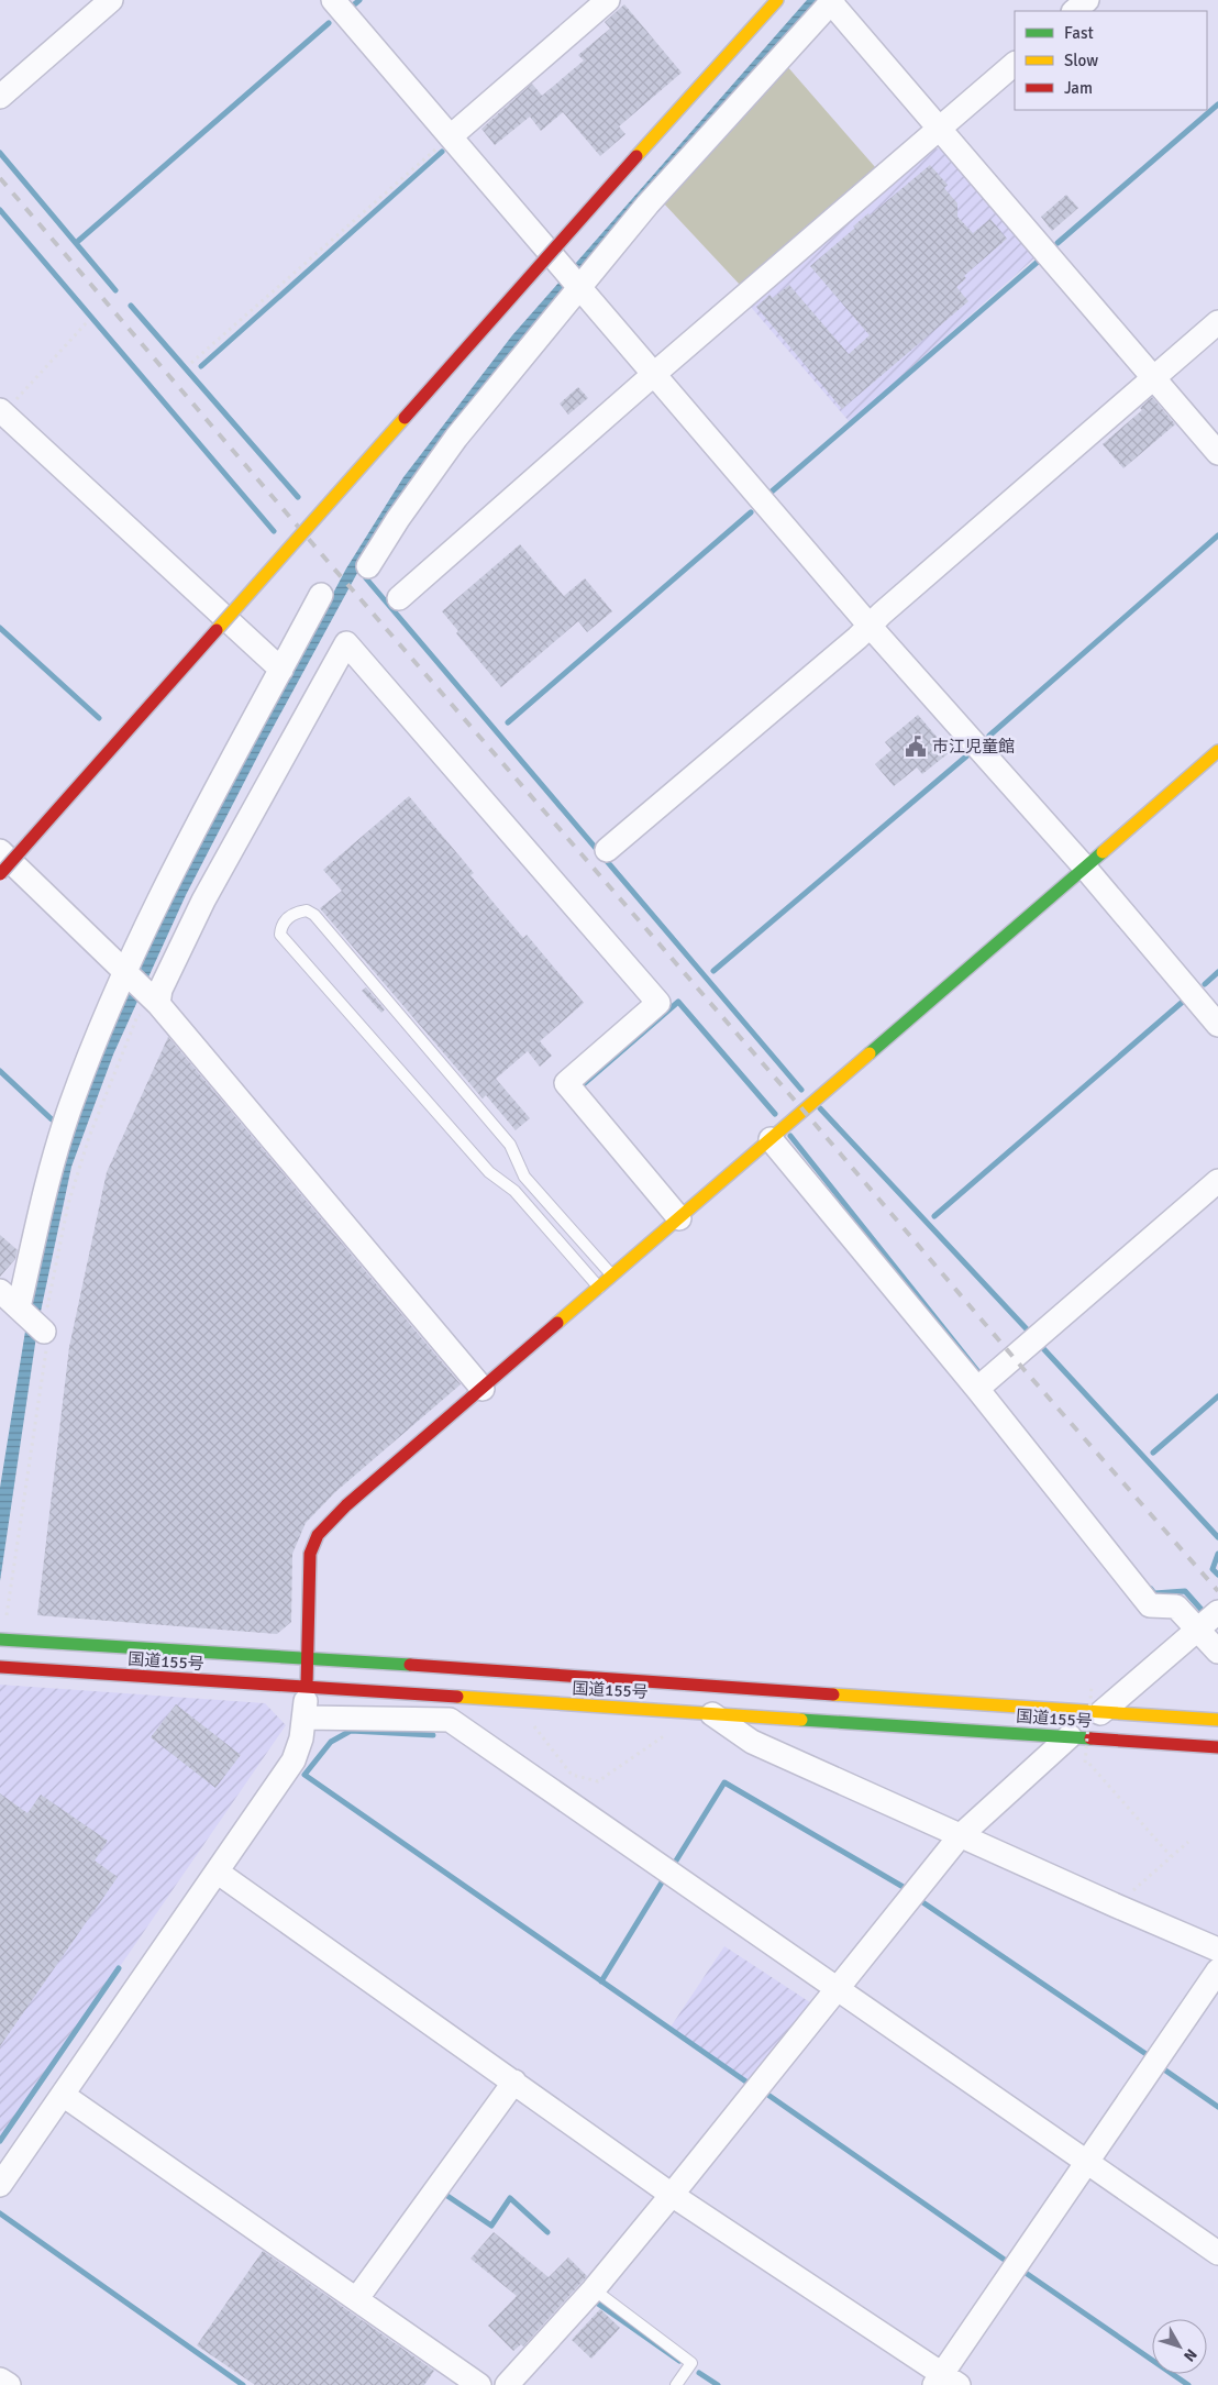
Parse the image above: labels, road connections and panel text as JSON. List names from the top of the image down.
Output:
{
  "streets": {
    "main road": ["国道155号"]
  },
  "places": {
    "public building": ["市江児童館"]
  },
  "legend": ["Fast", "Slow", "Jam"],
  "north": "bottom right"
}
